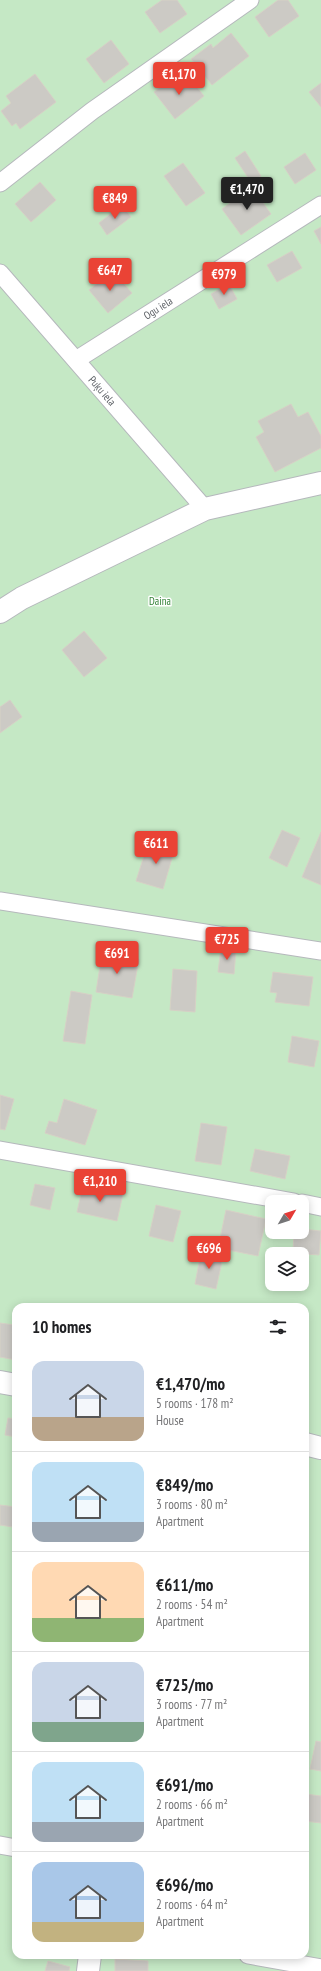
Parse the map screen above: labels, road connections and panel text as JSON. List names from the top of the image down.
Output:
{
  "streets": {
    "lane": ["Ogu iela", "Puķu iela"]
  },
  "crossings": [
    ["Ogu iela", "Puķu iela"]
  ],
  "parks": ["Daina"],
  "north": "top right",
  "page": {
    "price": [
      "€1,170",
      "€1,470",
      "€849",
      "€647",
      "€979",
      "€611",
      "€725",
      "€691",
      "€1,210",
      "€696"
    ],
    "heading": "10 homes",
    "list": [
      {
        "name": "€1,470/mo",
        "note": "5 rooms · 178 m² · House"
      },
      {
        "name": "€849/mo",
        "note": "3 rooms · 80 m² · Apartment"
      },
      {
        "name": "€611/mo",
        "note": "2 rooms · 54 m² · Apartment"
      },
      {
        "name": "€725/mo",
        "note": "3 rooms · 77 m² · Apartment"
      },
      {
        "name": "€691/mo",
        "note": "2 rooms · 66 m² · Apartment"
      },
      {
        "name": "€696/mo",
        "note": "2 rooms · 64 m² · Apartment"
      }
    ]
  }
}
